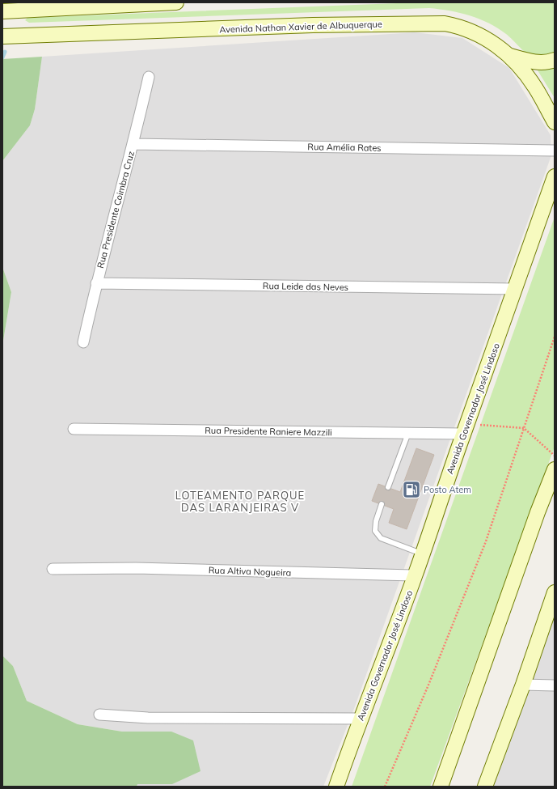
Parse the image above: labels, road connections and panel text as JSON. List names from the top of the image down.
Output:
{
  "streets": {
    "main road": ["Avenida Nathan Xavier de Albuquerque", "Avenida Governador José Lindoso"],
    "street": [
      "Rua Amélia Rates",
      "Rua Presidente Coimbra Cruz",
      "Rua Leide das Neves",
      "Rua Presidente Raniere Mazzili",
      "Rua Altiva Nogueira"
    ]
  },
  "crossings": [
    ["Rua Amélia Rates", "Rua Presidente Coimbra Cruz"],
    ["Rua Presidente Coimbra Cruz", "Rua Leide das Neves"],
    ["Rua Leide das Neves", "Avenida Governador José Lindoso"],
    ["Avenida Governador José Lindoso", "Rua Presidente Raniere Mazzili"],
    ["Avenida Governador José Lindoso", "Rua Altiva Nogueira"]
  ],
  "districts": ["LOTEAMENTO PARQUE DAS LARANJEIRAS V"],
  "places": {
    "fuel station": ["Posto Atem"]
  }
}
